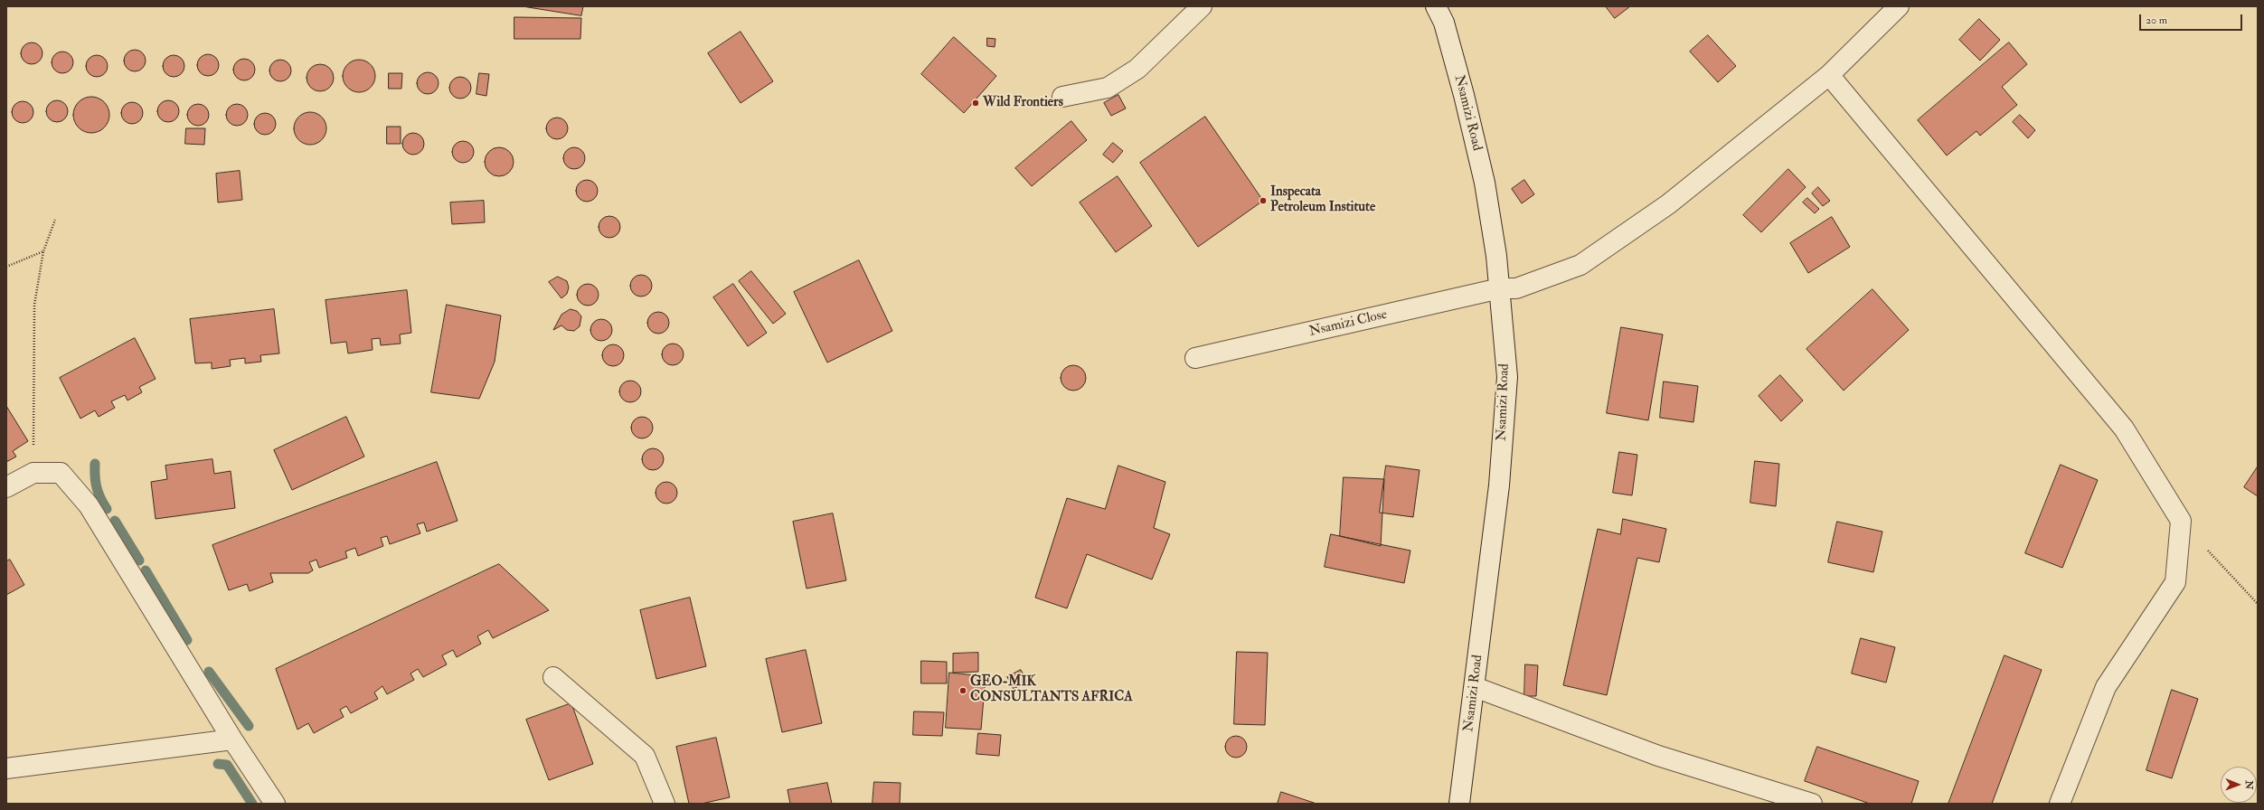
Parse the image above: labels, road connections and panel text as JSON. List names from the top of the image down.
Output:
{
  "streets": {
    "street": ["Nsamizi Road", "Nsamizi Close"]
  },
  "crossings": [
    ["Nsamizi Road", "Nsamizi Close"]
  ],
  "places": ["Wild Frontiers", "Inspecata Petroleum Institute", "GEO-MIK CONSULTANTS AFRICA"],
  "scale_bar": "20 m",
  "north": "right"
}
